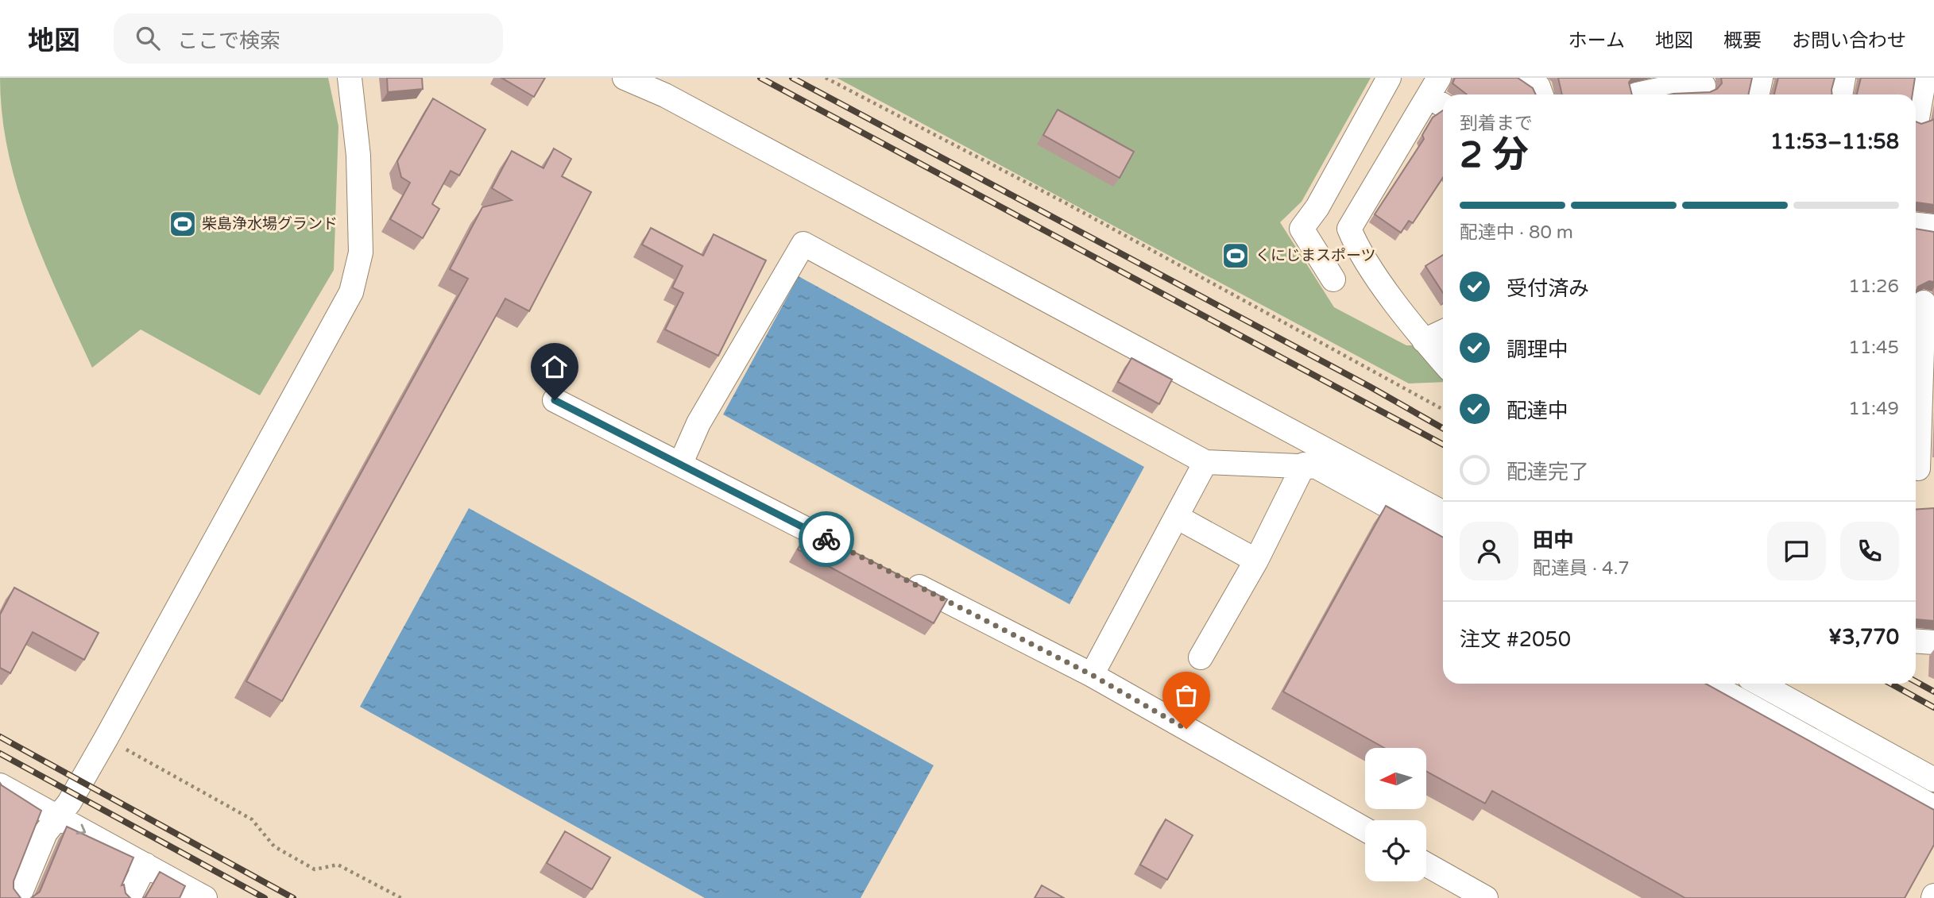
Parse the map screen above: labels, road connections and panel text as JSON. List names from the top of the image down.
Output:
{
  "places": {
    "sports": ["柴島浄水場グランド", "くにじまスポーツ"]
  },
  "north": "left",
  "page": {
    "header": "地図",
    "search": "ここで検索",
    "nav": [
      "ホーム",
      "地図",
      "概要",
      "お問い合わせ"
    ],
    "heading": ["2 分", "到着まで", "11:53–11:58"],
    "panel": [
      "田中",
      "配達員 · 4.7",
      "注文 #2050",
      "¥3,770"
    ],
    "bar": "配達中 · 80 m",
    "list": [
      ["受付済み", "11:26"],
      ["調理中", "11:45"],
      ["配達中", "11:49"],
      "配達完了"
    ]
  }
}
